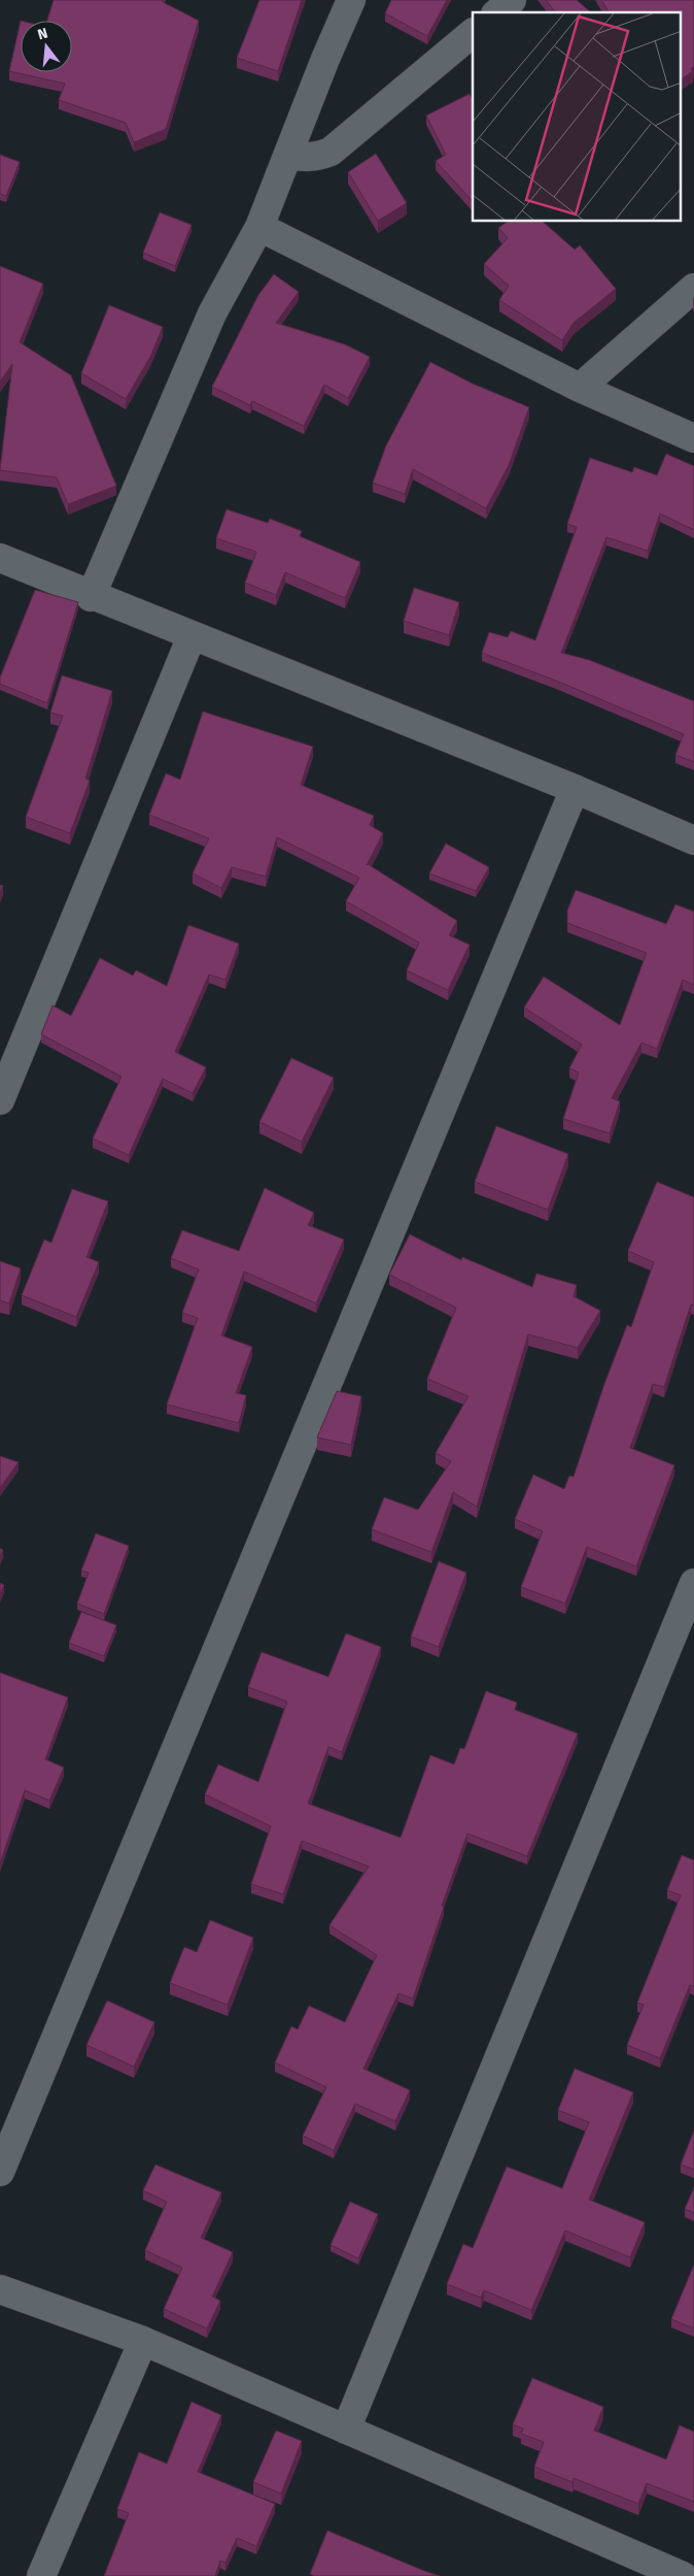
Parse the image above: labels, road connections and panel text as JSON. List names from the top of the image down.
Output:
{
  "north": "top"
}
